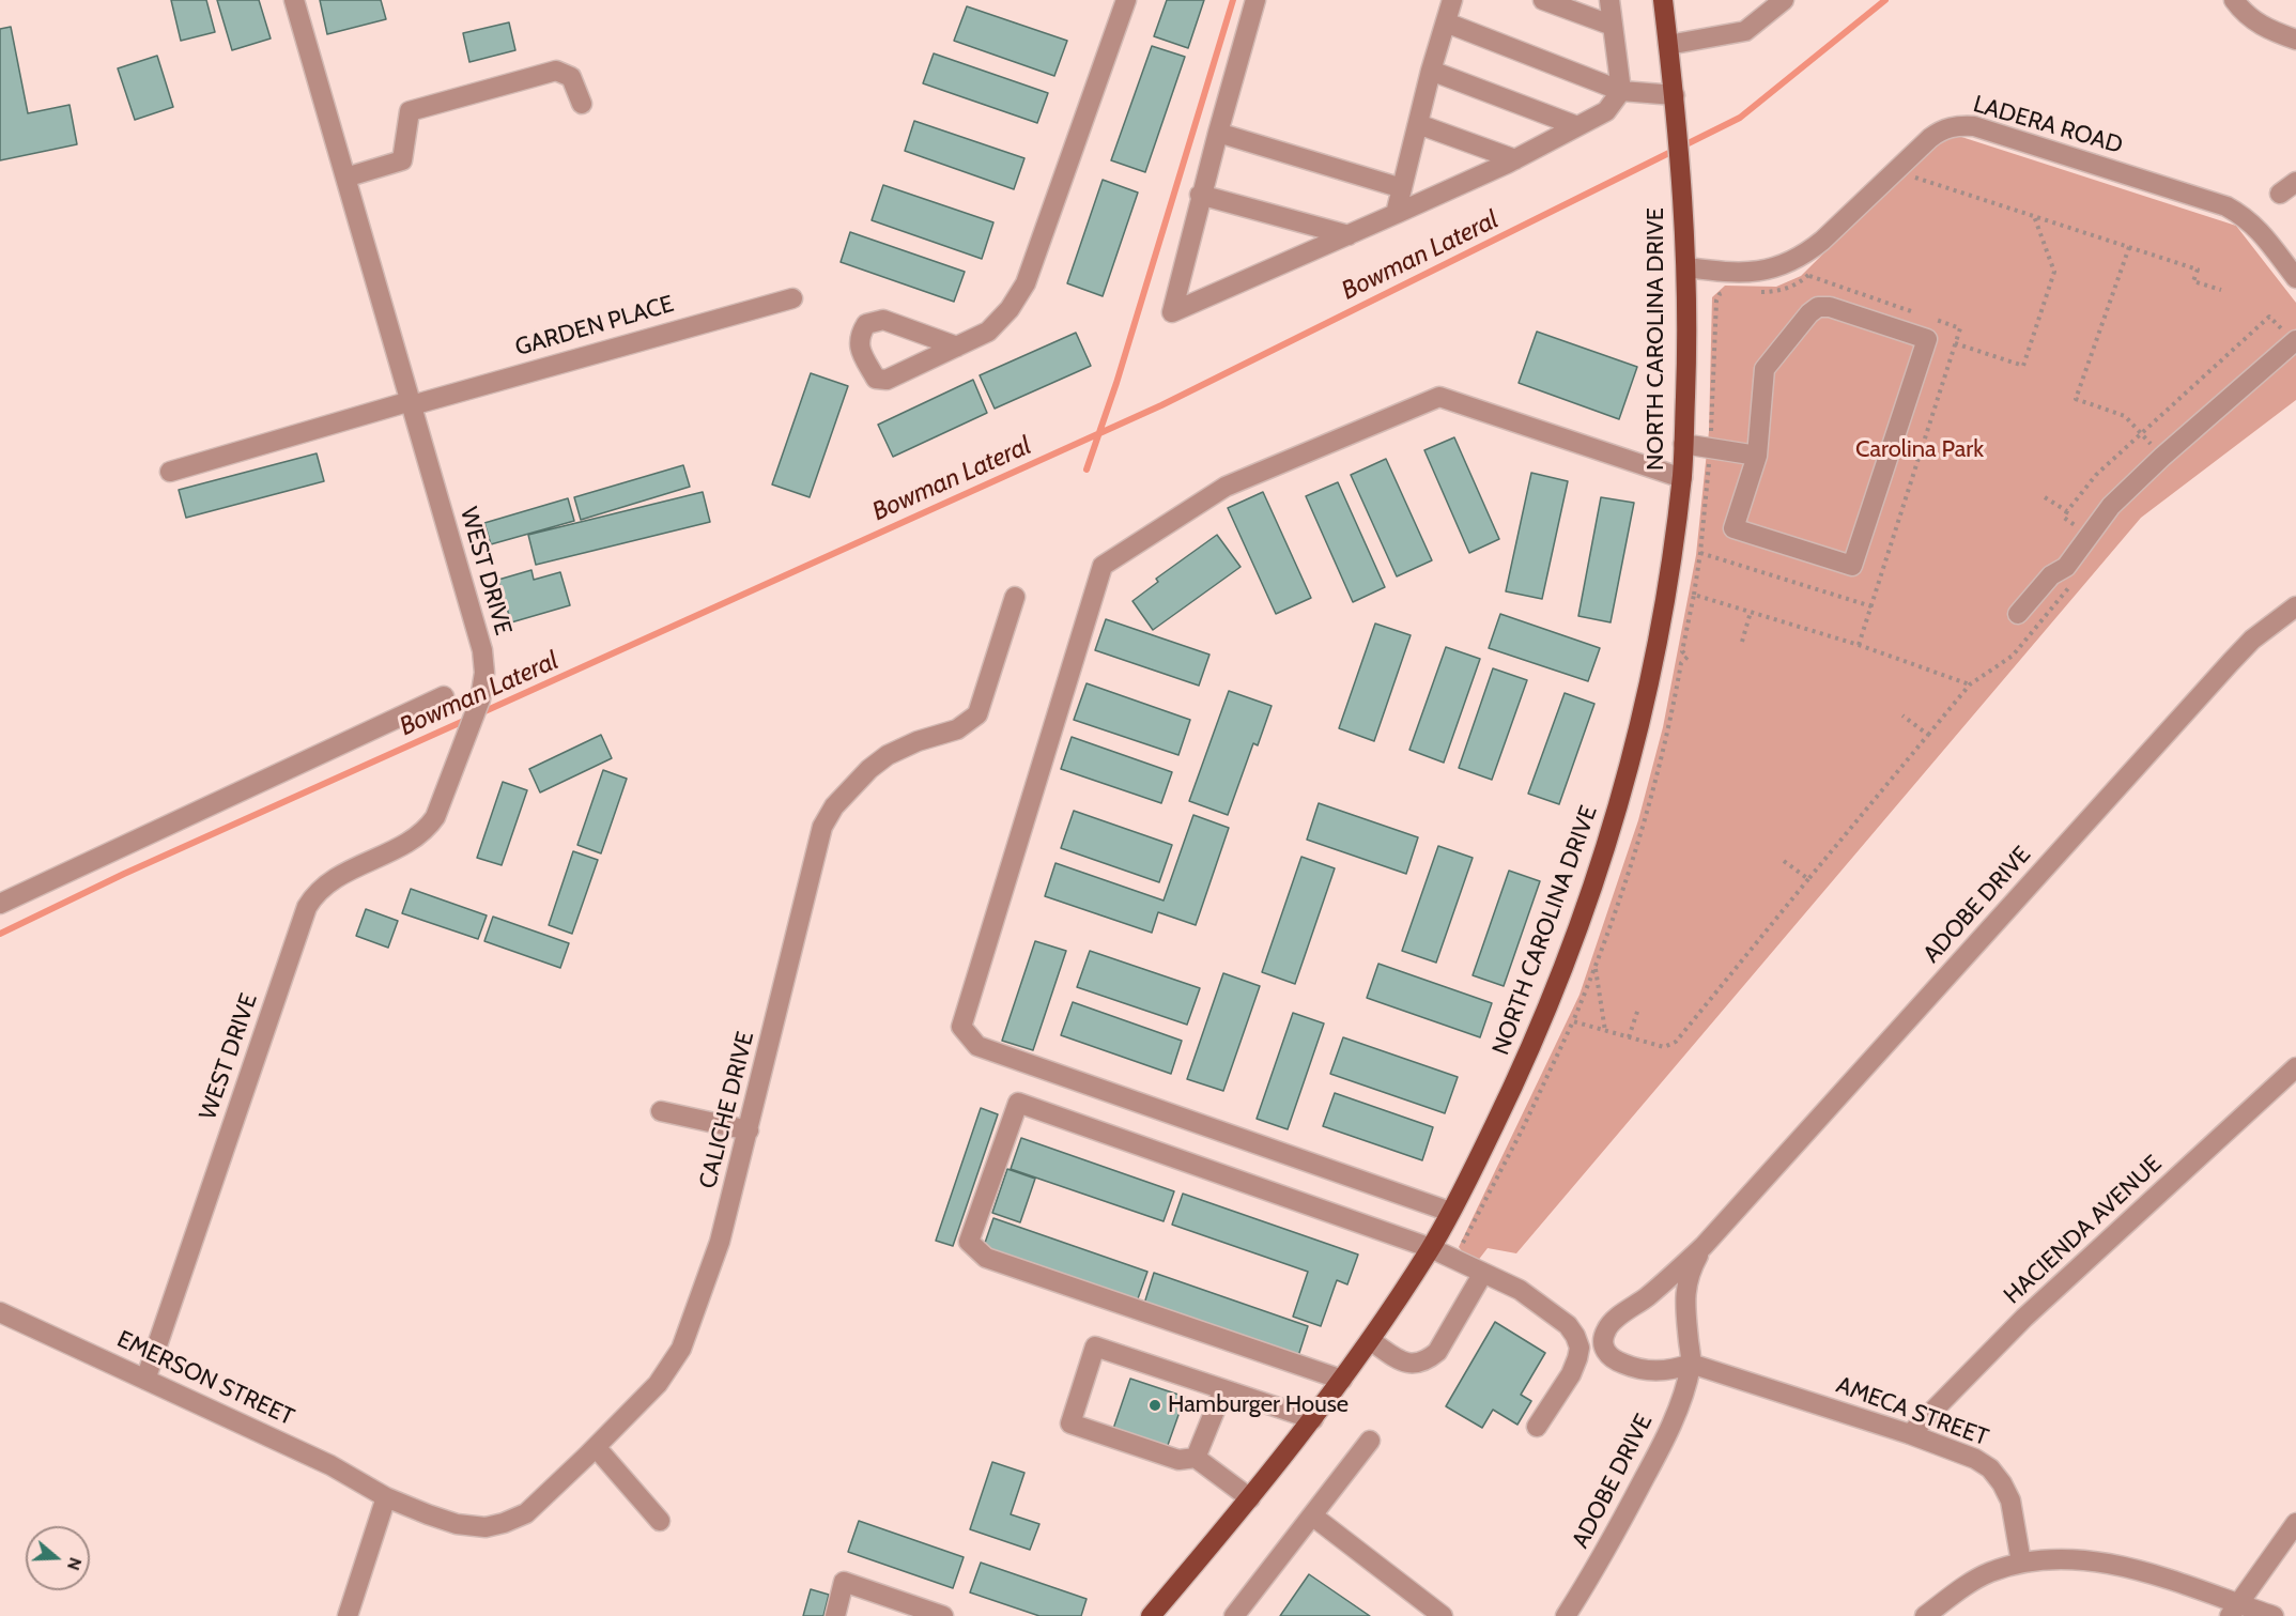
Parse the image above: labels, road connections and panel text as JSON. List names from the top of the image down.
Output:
{
  "streets": {
    "main road": ["NORTH CAROLINA DRIVE"],
    "street": [
      "LADERA ROAD",
      "GARDEN PLACE",
      "WEST DRIVE",
      "ADOBE DRIVE",
      "CALICHE DRIVE",
      "HACIENDA AVENUE",
      "EMERSON STREET",
      "AMECA STREET"
    ]
  },
  "crossings": [
    ["LADERA ROAD", "NORTH CAROLINA DRIVE"],
    ["GARDEN PLACE", "WEST DRIVE"],
    ["WEST DRIVE", "EMERSON STREET"],
    ["ADOBE DRIVE", "AMECA STREET"],
    ["CALICHE DRIVE", "EMERSON STREET"],
    ["HACIENDA AVENUE", "AMECA STREET"]
  ],
  "water": ["Bowman Lateral"],
  "parks": ["Carolina Park"],
  "places": ["Hamburger House"],
  "north": "right"
}
